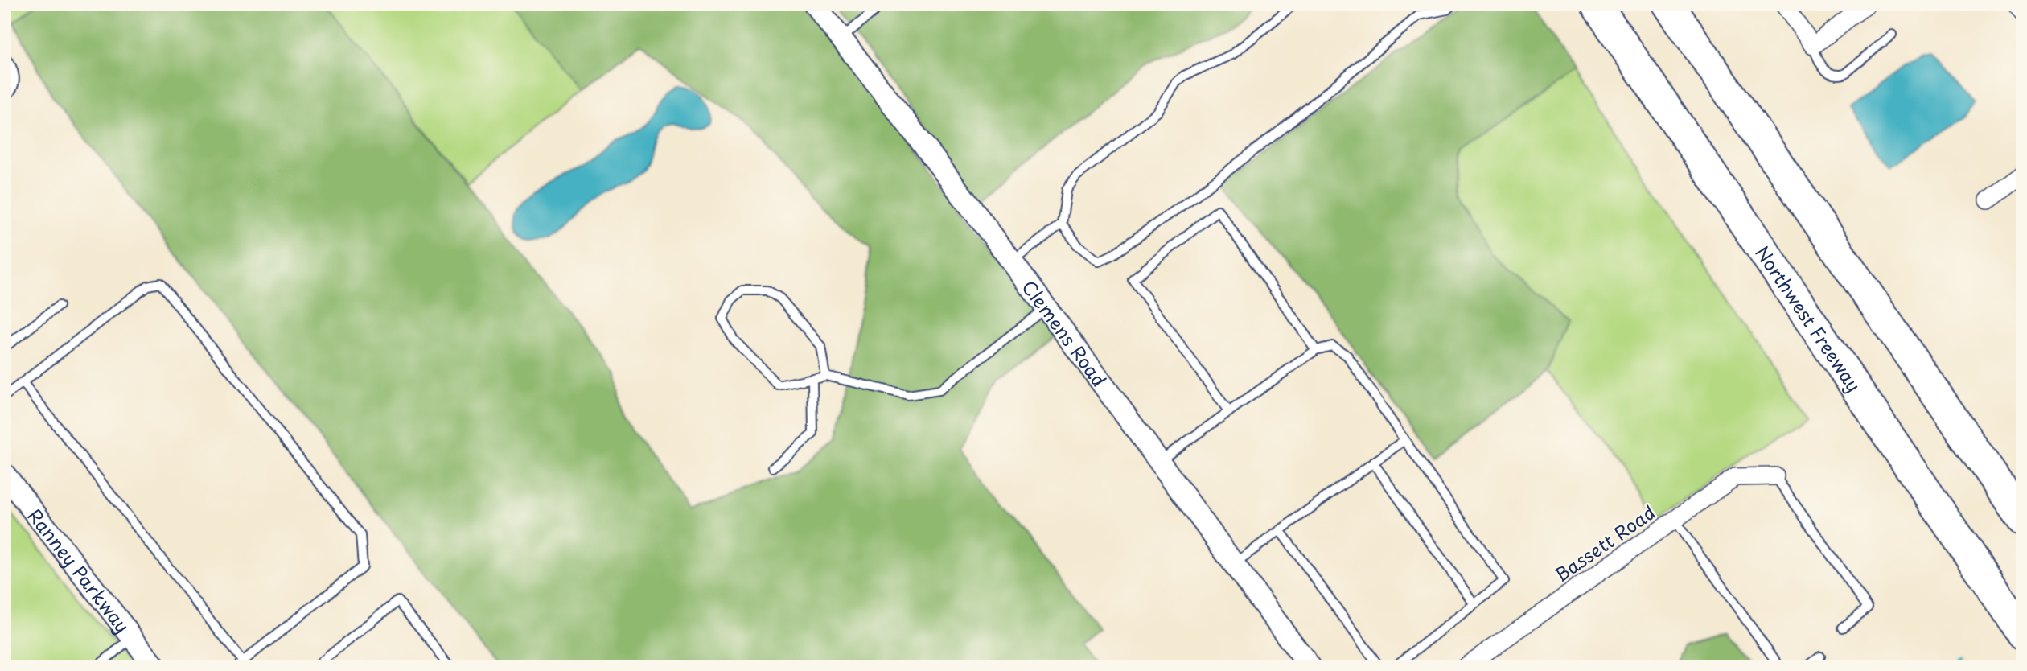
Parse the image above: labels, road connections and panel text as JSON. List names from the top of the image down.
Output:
{
  "streets": {
    "highway": ["Northwest Freeway"],
    "street": ["Clemens Road", "Bassett Road", "Ranney Parkway"]
  }
}
